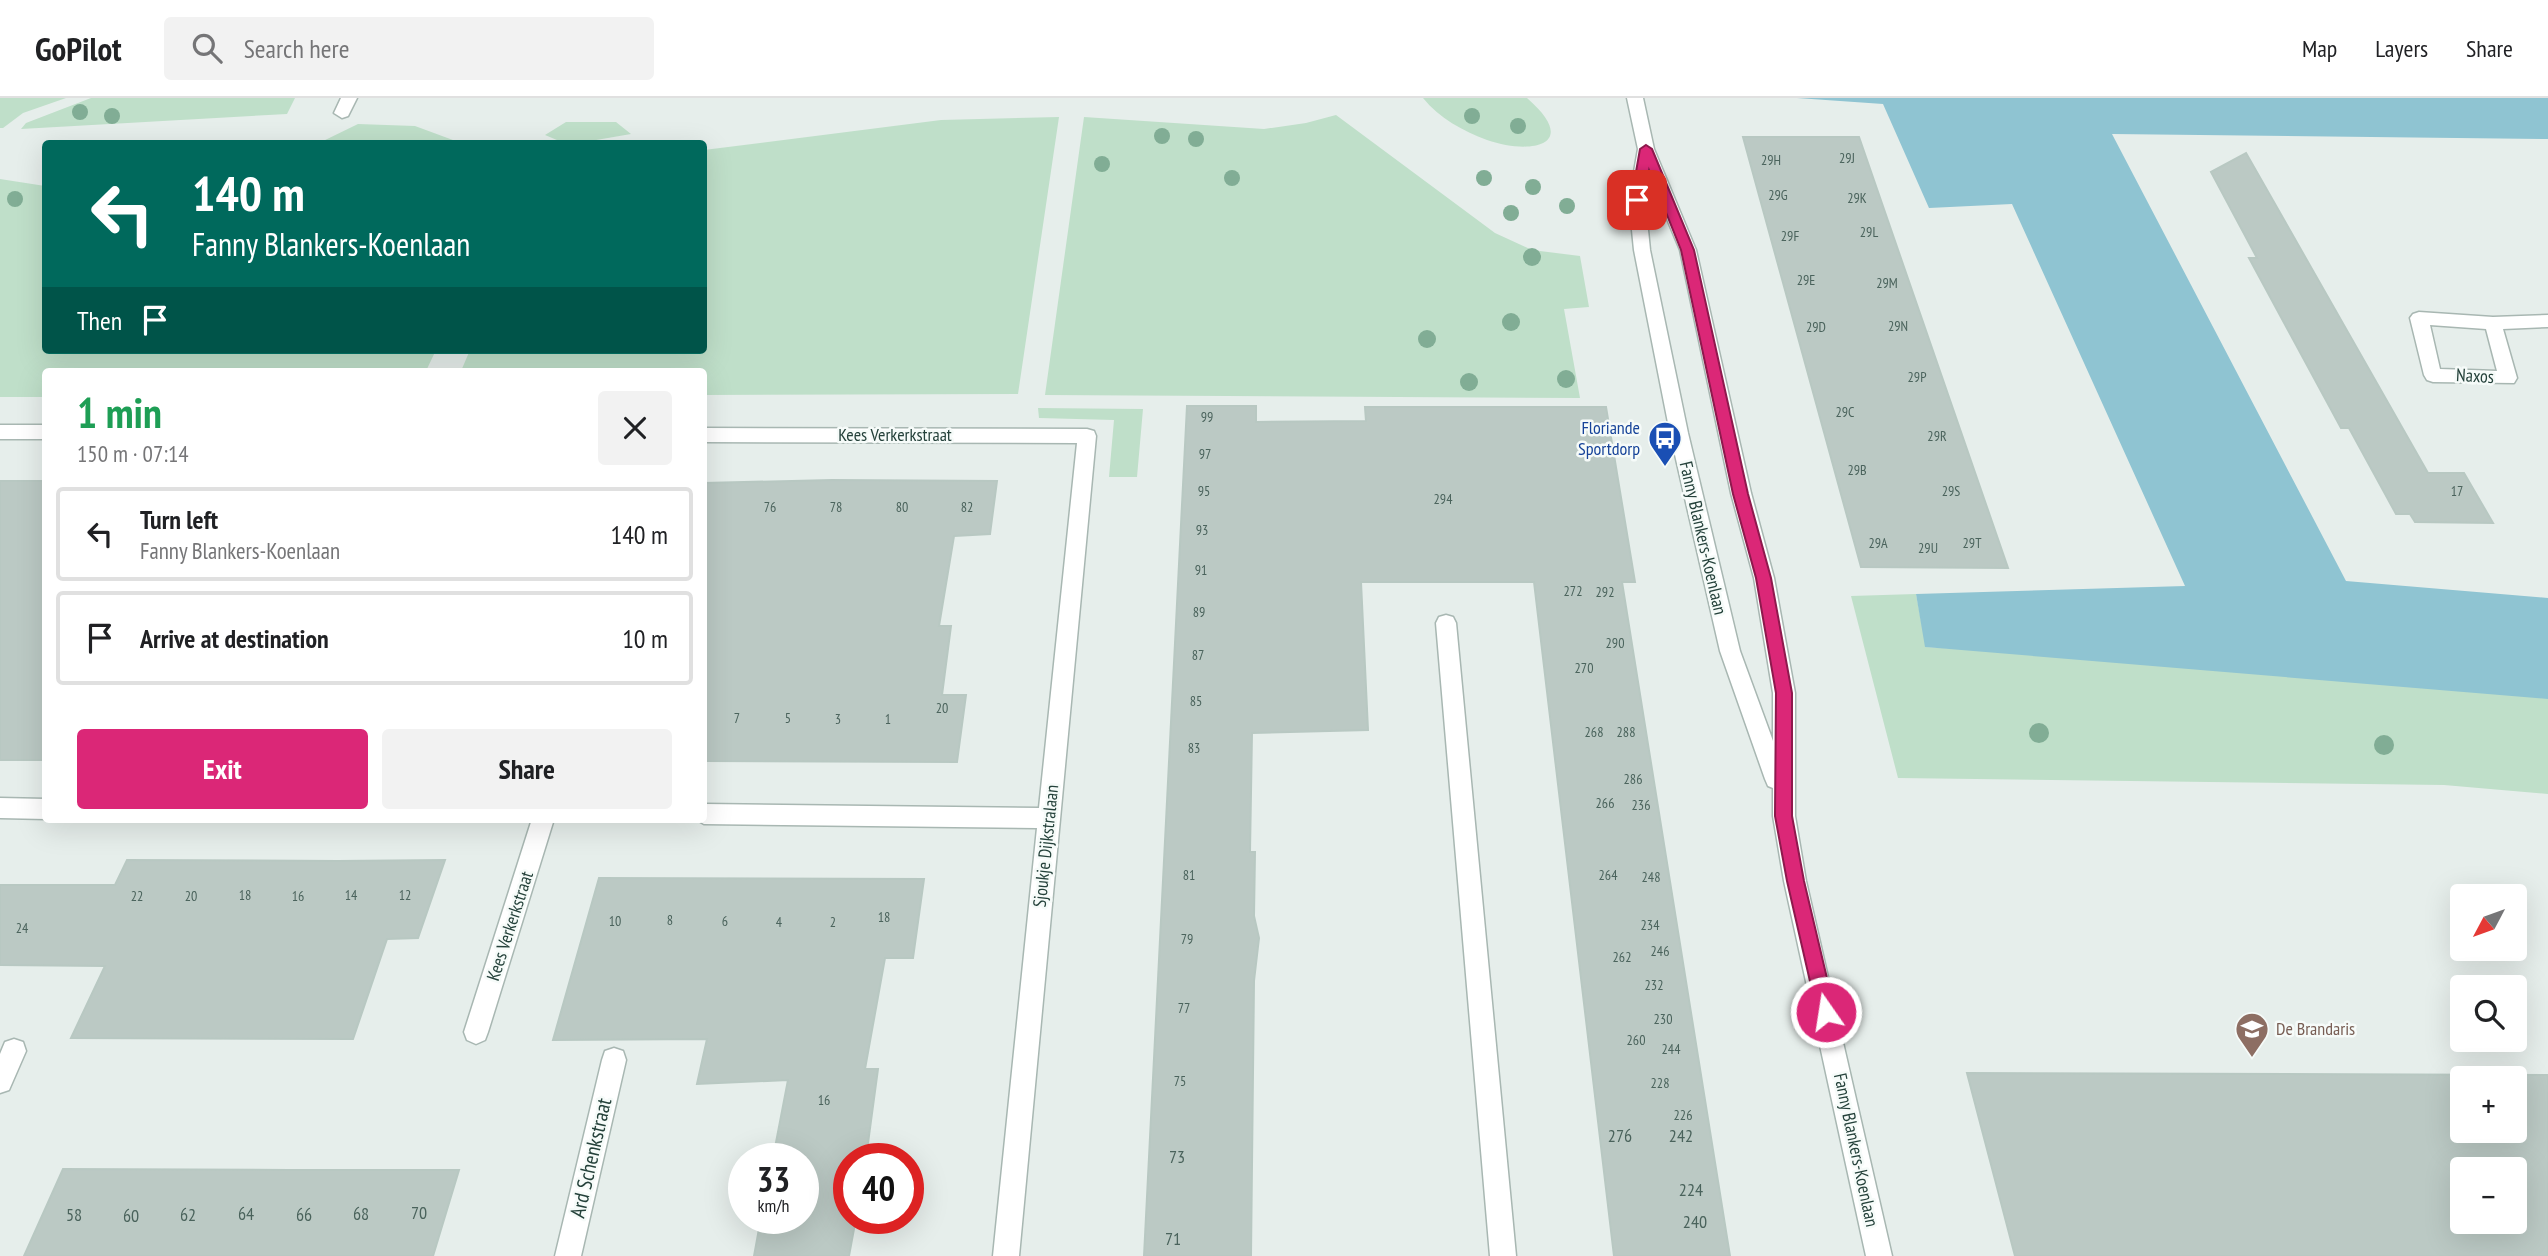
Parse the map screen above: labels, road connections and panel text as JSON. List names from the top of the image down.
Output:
{
  "streets": {
    "street": [
      "Naxos",
      "Kees Verkerkstraat",
      "Fanny Blankers-Koenlaan",
      "Sjoukje Dijkstralaan",
      "Ard Schenkstraat"
    ]
  },
  "crossings": [
    ["Kees Verkerkstraat", "Sjoukje Dijkstralaan"]
  ],
  "places": {
    "bus stop": ["Floriande Sportdorp"],
    "school or university": ["De Brandaris"]
  },
  "house_numbers": [
    "29J",
    "29H",
    "29G",
    "29K",
    "29L",
    "29F",
    "29E",
    "29M",
    "29N",
    "29D",
    "29P",
    "29C",
    "99",
    "29R",
    "97",
    "29B",
    "95",
    "29S",
    "17",
    "294",
    "76",
    "78",
    "80",
    "82",
    "93",
    "29A",
    "29T",
    "29U",
    "91",
    "272",
    "292",
    "89",
    "290",
    "87",
    "270",
    "85",
    "20",
    "7",
    "5",
    "3",
    "1",
    "268",
    "288",
    "83",
    "286",
    "266",
    "236",
    "81",
    "264",
    "248",
    "18",
    "14",
    "12",
    "22",
    "20",
    "16",
    "18",
    "8",
    "10",
    "6",
    "4",
    "2",
    "234",
    "24",
    "79",
    "246",
    "262",
    "232",
    "77",
    "230",
    "260",
    "244",
    "75",
    "228",
    "16",
    "226",
    "276",
    "242",
    "73",
    "224",
    "70",
    "64",
    "68",
    "58",
    "62",
    "66",
    "60",
    "240",
    "71"
  ],
  "north": "bottom left",
  "page": {
    "header": "GoPilot",
    "search": "Search here",
    "nav": ["Map", "Layers", "Share"],
    "turn": ["140 m", "Fanny Blankers-Koenlaan"],
    "then": "Then",
    "heading": ["1 min", "150 m · 07:14"],
    "list": [
      {
        "name": "Turn left",
        "note": "Fanny Blankers-Koenlaan",
        "value": "140 m"
      },
      {
        "name": "Arrive at destination",
        "value": "10 m"
      }
    ],
    "buttons": ["Exit", "Share"],
    "map_buttons": ["+", "−"],
    "speed": "33 km/h",
    "limit": "40"
  }
}
